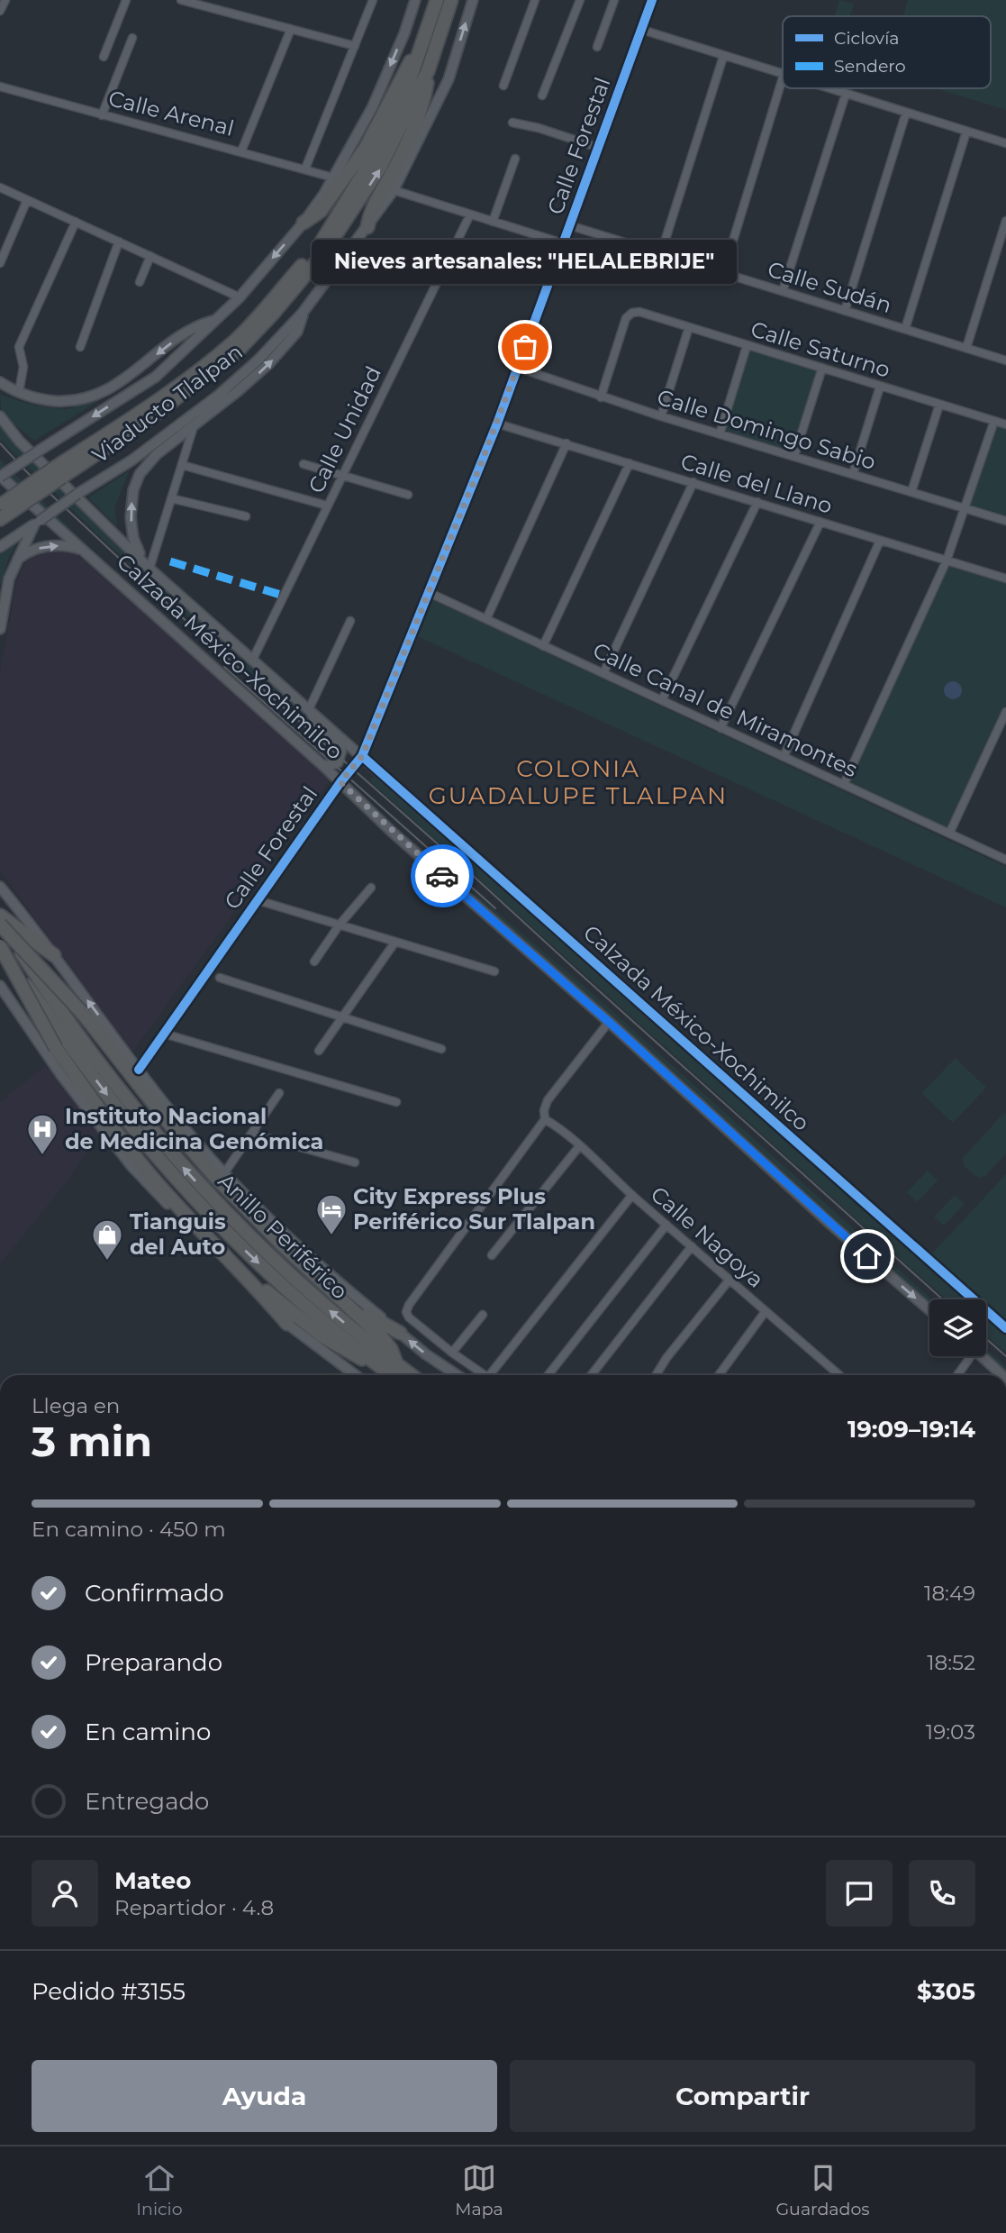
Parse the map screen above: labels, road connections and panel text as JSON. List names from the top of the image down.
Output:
{
  "streets": {
    "highway": ["Viaducto Tlalpan", "Anillo Periférico"],
    "main road": ["Calzada México-Xochimilco"],
    "street": [
      "Calle Arenal",
      "Calle Forestal",
      "Calle Sudán",
      "Calle Saturno",
      "Calle Unidad",
      "Calle Domingo Sabio",
      "Calle del Llano",
      "Calle Canal de Miramontes",
      "Calle Nagoya"
    ]
  },
  "crossings": [
    ["Calle Arenal", "Viaducto Tlalpan"],
    ["Calle Forestal", "Calle Sudán"],
    ["Calle Forestal", "Calle Domingo Sabio"],
    ["Calle Forestal", "Calle del Llano"],
    ["Calle Forestal", "Calzada México-Xochimilco"],
    ["Calle Forestal", "Calle Canal de Miramontes"],
    ["Calle Saturno", "Calle Domingo Sabio"],
    ["Viaducto Tlalpan", "Calzada México-Xochimilco"],
    ["Calle Unidad", "Calzada México-Xochimilco"]
  ],
  "districts": ["COLONIA GUADALUPE TLALPAN"],
  "places": {
    "other": ["Nieves artesanales: \"HELALEBRIJE\""],
    "hospital": ["Instituto Nacional de Medicina Genómica"],
    "hotel": ["City Express Plus Periférico Sur Tlalpan"],
    "shop": ["Tianguis del Auto"]
  },
  "legend": ["Ciclovía", "Sendero"],
  "page": {
    "bubble": "Nieves artesanales: \"HELALEBRIJE\"",
    "heading": ["3 min", "Llega en", "19:09–19:14"],
    "panel": [
      "Mateo",
      "Repartidor · 4.8",
      "Pedido #3155",
      "$305"
    ],
    "bar": "En camino · 450 m",
    "list": [
      ["Confirmado", "18:49"],
      ["Preparando", "18:52"],
      ["En camino", "19:03"],
      "Entregado"
    ],
    "buttons": ["Ayuda", "Compartir"],
    "tabs": ["Inicio", "Mapa", "Guardados"]
  }
}
